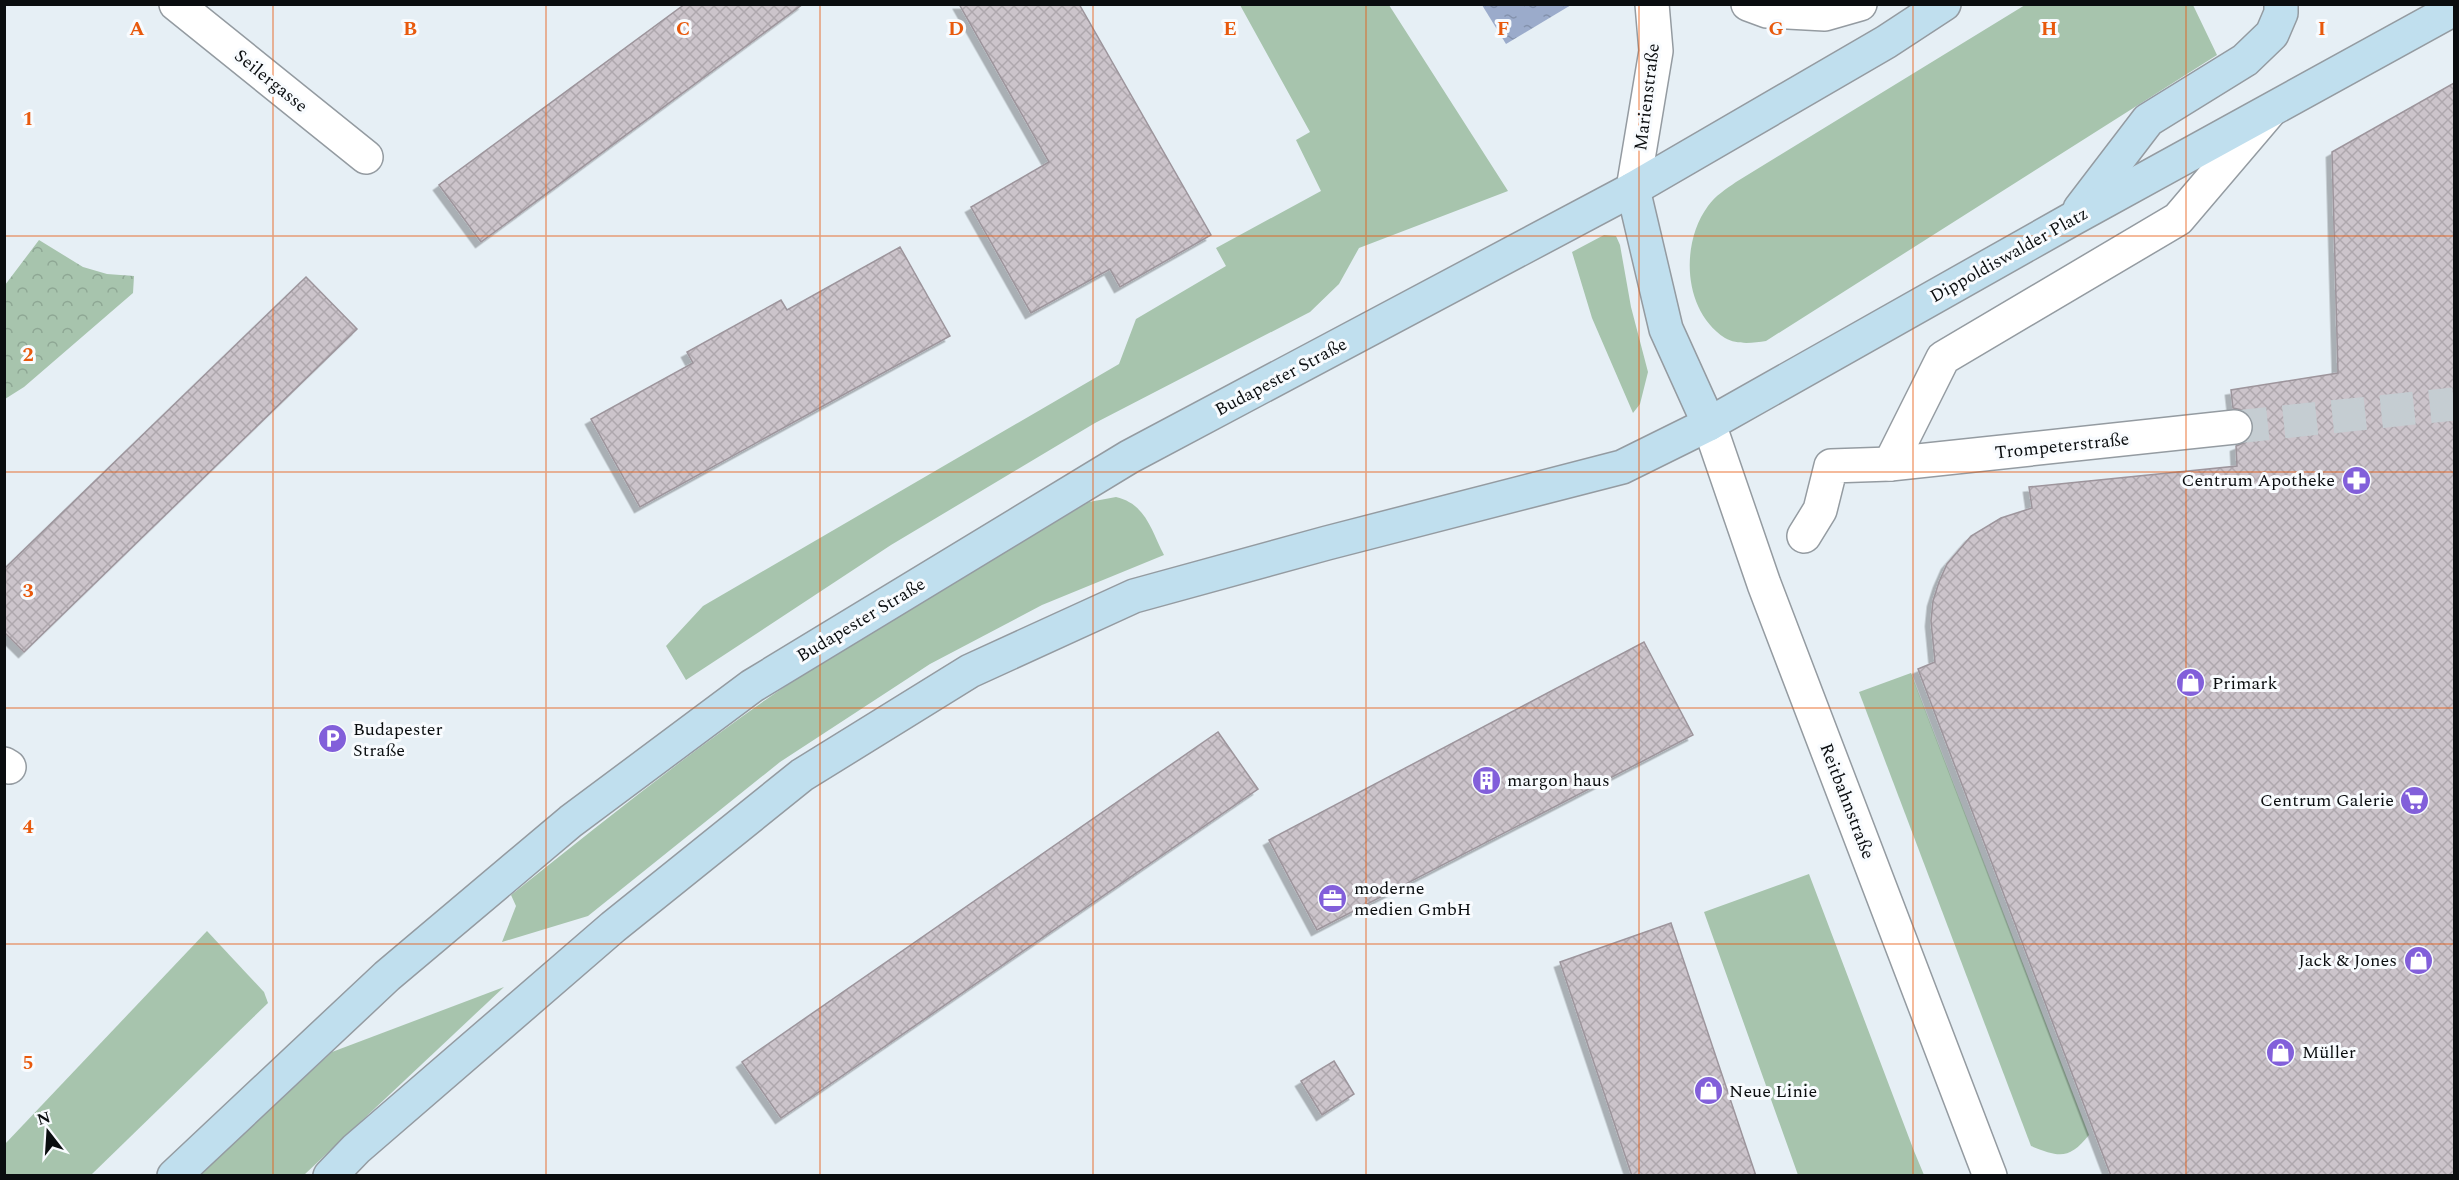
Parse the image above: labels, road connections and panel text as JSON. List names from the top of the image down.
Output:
{
  "streets": {
    "main road": ["Dippoldiswalder Platz", "Budapester Straße"],
    "street": [
      "Seilergasse",
      "Marienstraße",
      "Trompeterstraße",
      "Reitbahnstraße"
    ]
  },
  "crossings": [
    ["Marienstraße", "Budapester Straße"],
    ["Dippoldiswalder Platz", "Reitbahnstraße"]
  ],
  "places": {
    "pharmacy": ["Centrum Apotheke"],
    "shop": [
      "Primark",
      "Jack & Jones",
      "Müller",
      "Neue Linie"
    ],
    "parking": ["Budapester Straße"],
    "building": ["margon haus"],
    "supermarket": ["Centrum Galerie"],
    "office": ["moderne medien GmbH"]
  },
  "north": "top",
  "grid": {
    "columns": [
      "A",
      "B",
      "C",
      "D",
      "E",
      "F",
      "G",
      "H",
      "I"
    ],
    "rows": [
      "1",
      "2",
      "3",
      "4",
      "5"
    ]
  }
}
